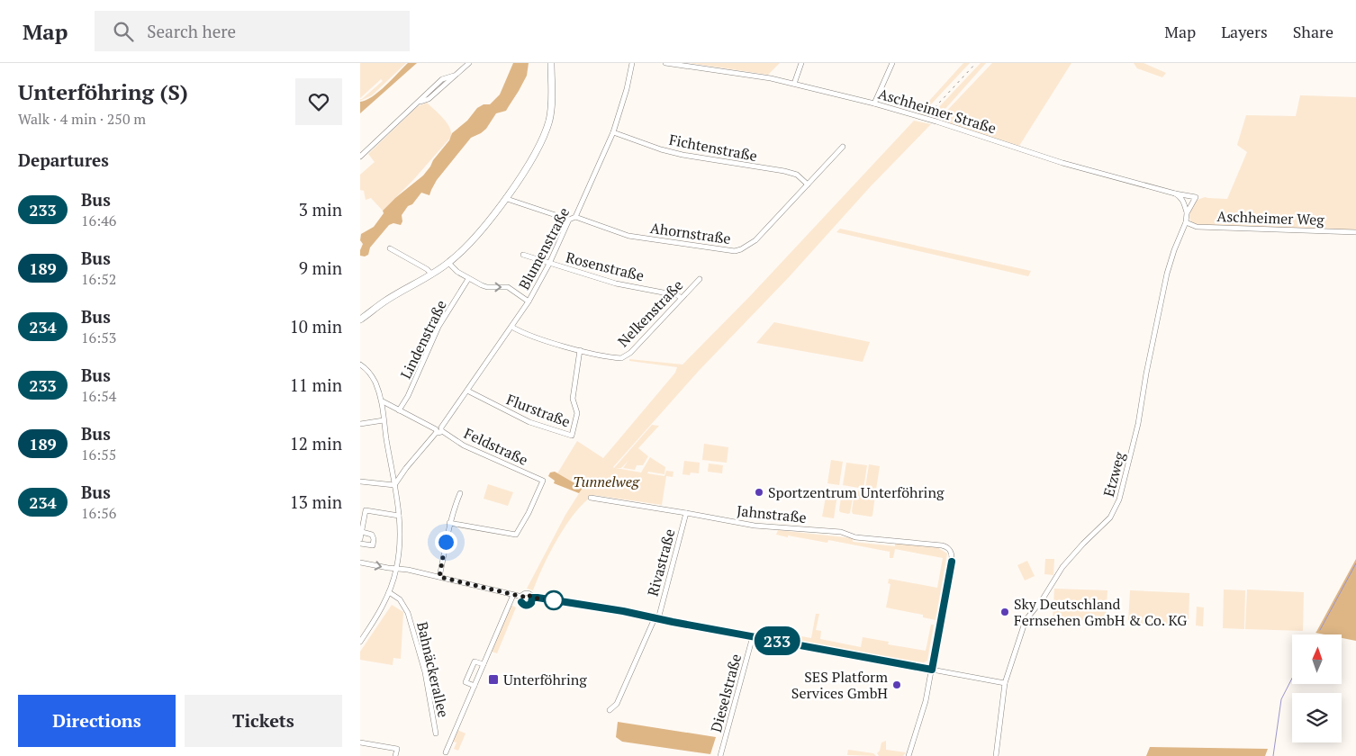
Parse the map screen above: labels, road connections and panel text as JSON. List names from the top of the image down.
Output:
{
  "streets": {
    "street": [
      "Aschheimer Straße",
      "Fichtenstraße",
      "Aschheimer Weg",
      "Ahornstraße",
      "Blumenstraße",
      "Rosenstraße",
      "Nelkenstraße",
      "Lindenstraße",
      "Flurstraße",
      "Feldstraße",
      "Etzweg",
      "Jahnstraße",
      "Rivastraße",
      "Bahnäckerallee",
      "Dieselstraße"
    ]
  },
  "crossings": [
    ["Aschheimer Straße", "Etzweg"],
    ["Fichtenstraße", "Ahornstraße"],
    ["Fichtenstraße", "Blumenstraße"],
    ["Aschheimer Weg", "Etzweg"],
    ["Ahornstraße", "Blumenstraße"],
    ["Blumenstraße", "Rosenstraße"],
    ["Blumenstraße", "Nelkenstraße"],
    ["Blumenstraße", "Flurstraße"],
    ["Blumenstraße", "Feldstraße"],
    ["Rosenstraße", "Nelkenstraße"],
    ["Nelkenstraße", "Flurstraße"],
    ["Lindenstraße", "Feldstraße"],
    ["Jahnstraße", "Rivastraße"]
  ],
  "parks": ["Tunnelweg"],
  "places": {
    "other": ["Sportzentrum Unterföhring", "Sky Deutschland Fernsehen GmbH & Co. KG", "SES Platform Services GmbH"],
    "transit": ["Unterföhring"]
  },
  "lines": ["bus line 233"],
  "north": "top",
  "page": {
    "header": "Map",
    "search": "Search here",
    "nav": ["Map", "Layers", "Share"],
    "heading": [
      ["Unterföhring (S)", "Walk · 4 min · 250 m"],
      "Departures"
    ],
    "on_map": "233",
    "list": [
      {
        "mark": "233",
        "name": "Bus",
        "note": "16:46",
        "value": "3 min"
      },
      {
        "mark": "189",
        "name": "Bus",
        "note": "16:52",
        "value": "9 min"
      },
      {
        "mark": "234",
        "name": "Bus",
        "note": "16:53",
        "value": "10 min"
      },
      {
        "mark": "233",
        "name": "Bus",
        "note": "16:54",
        "value": "11 min"
      },
      {
        "mark": "189",
        "name": "Bus",
        "note": "16:55",
        "value": "12 min"
      },
      {
        "mark": "234",
        "name": "Bus",
        "note": "16:56",
        "value": "13 min"
      }
    ],
    "buttons": ["Directions", "Tickets"]
  }
}
